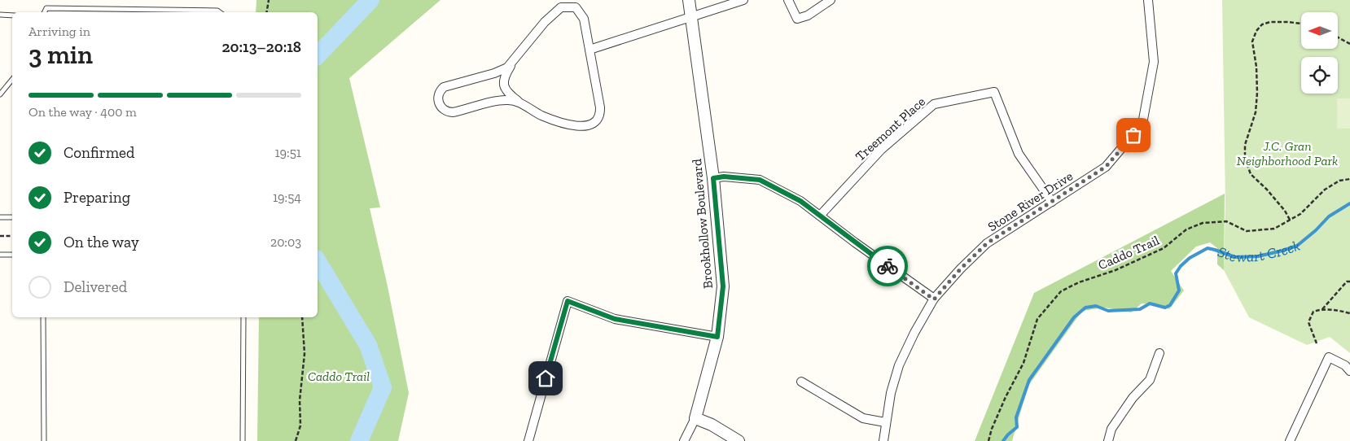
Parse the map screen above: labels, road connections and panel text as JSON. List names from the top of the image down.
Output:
{
  "streets": {
    "street": ["Treemont Place", "Stone River Drive", "Brookhollow Boulevard"],
    "path": ["Caddo Trail"]
  },
  "crossings": [
    ["Treemont Place", "Stone River Drive"]
  ],
  "water": ["Stewart Creek"],
  "parks": ["J.C. Gran Neighborhood Park", "Caddo Trail"],
  "north": "left",
  "page": {
    "heading": ["3 min", "Arriving in", "20:13–20:18"],
    "bar": "On the way · 400 m",
    "list": [
      ["Confirmed", "19:51"],
      ["Preparing", "19:54"],
      ["On the way", "20:03"],
      "Delivered"
    ]
  }
}
